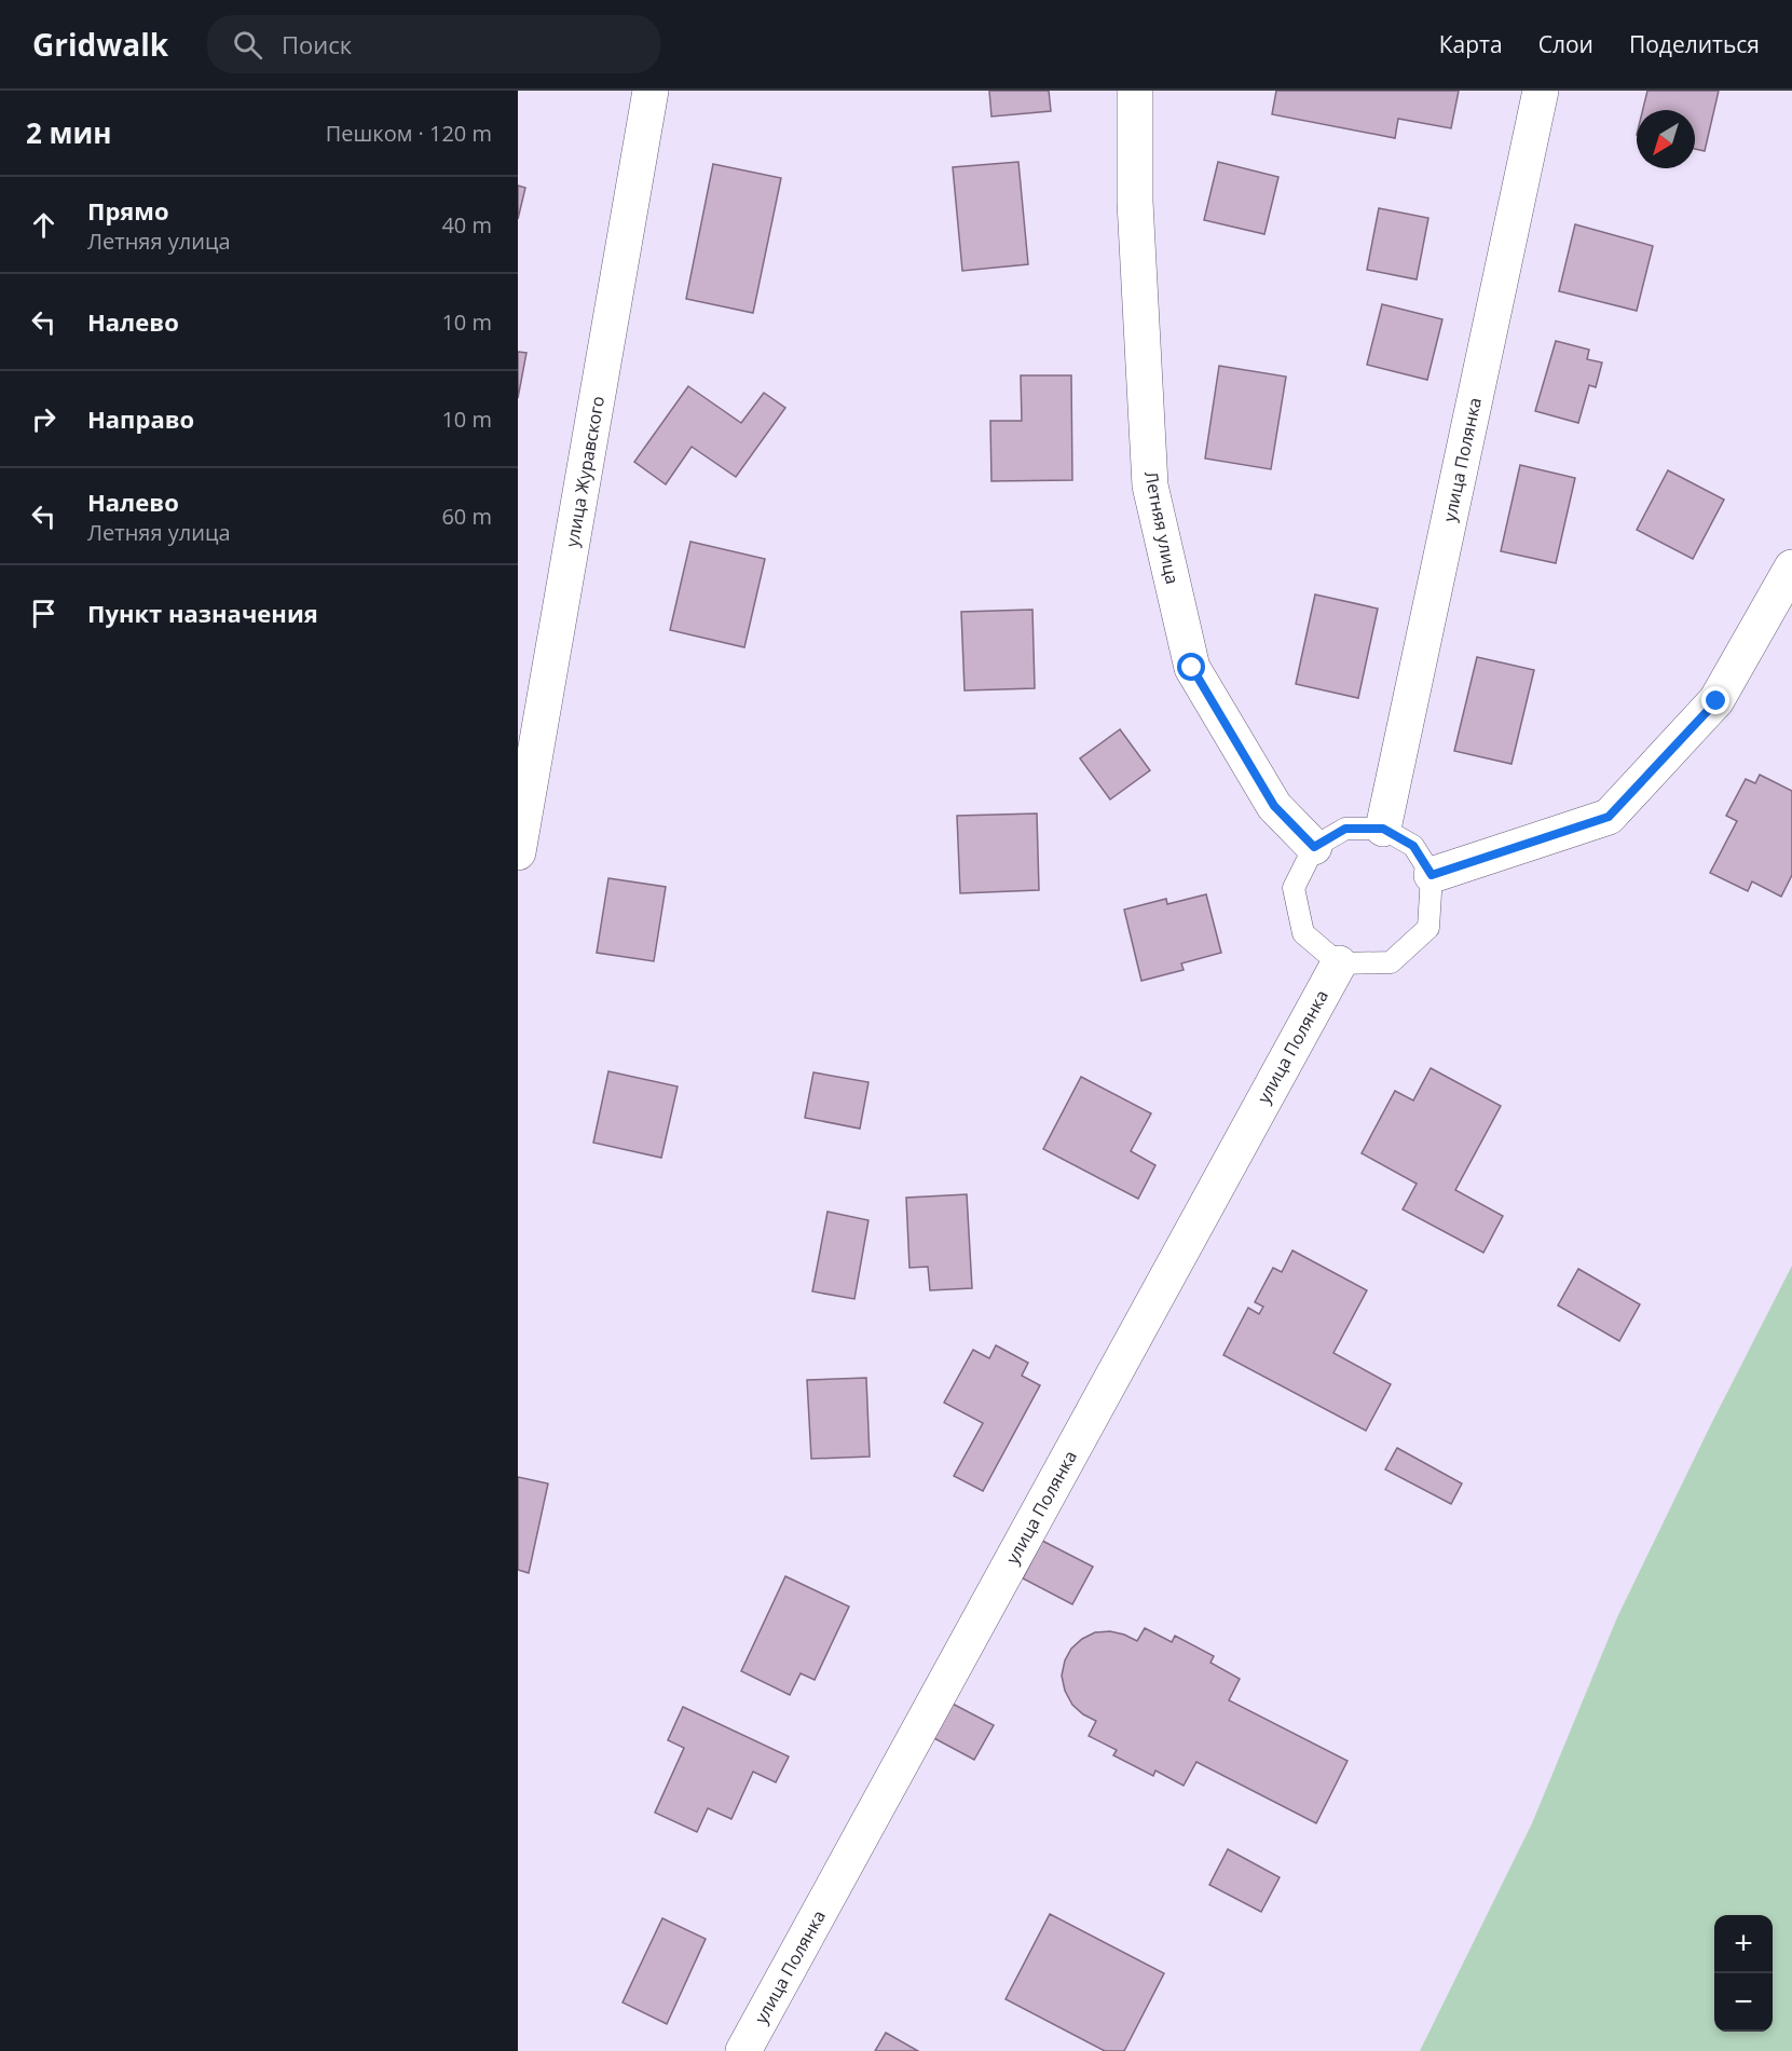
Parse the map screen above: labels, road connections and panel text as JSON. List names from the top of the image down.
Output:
{
  "streets": {
    "street": ["улица Полянка", "улица Журавского", "Летняя улица"]
  },
  "crossings": [
    ["улица Полянка", "Летняя улица"]
  ],
  "north": "bottom left",
  "page": {
    "header": "Gridwalk",
    "search": "Поиск",
    "nav": ["Карта", "Слои", "Поделиться"],
    "heading": ["2 мин", "Пешком · 120 m"],
    "list": [
      ["Прямо", "Летняя улица", "40 m"],
      ["Налево", "10 m"],
      ["Направо", "10 m"],
      ["Налево", "Летняя улица", "60 m"],
      "Пункт назначения"
    ],
    "map_buttons": ["+", "−"]
  }
}
